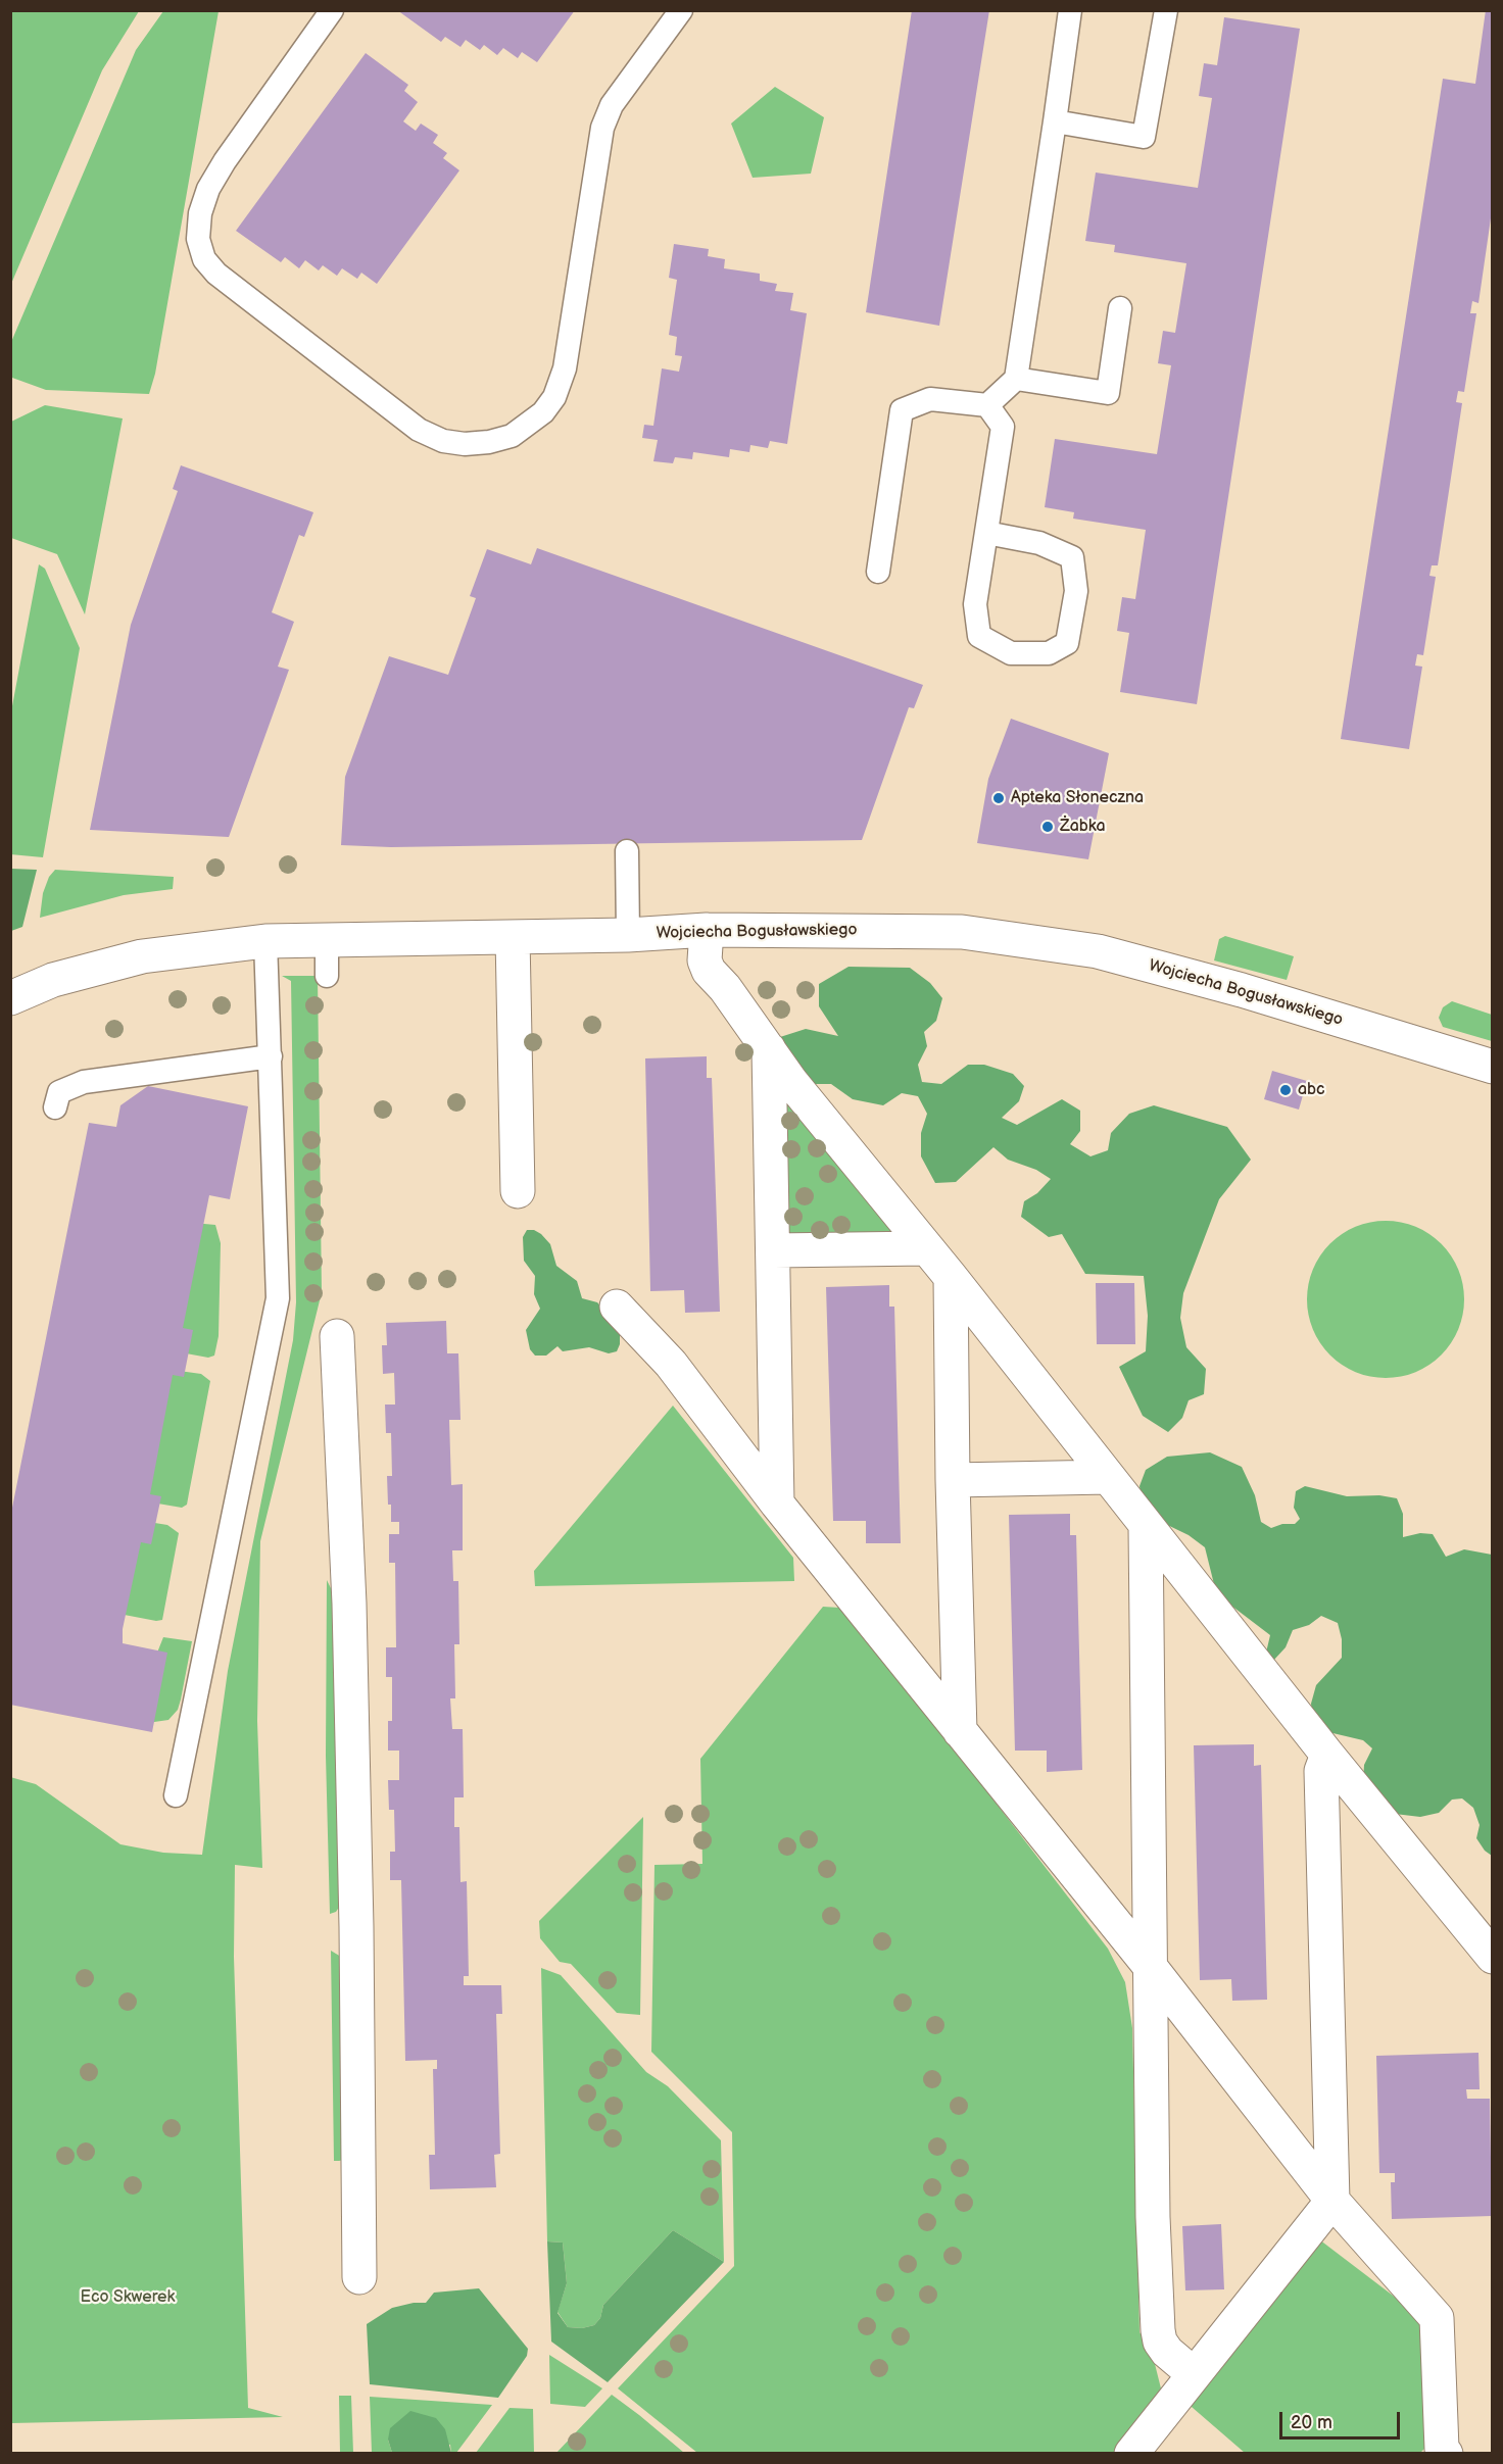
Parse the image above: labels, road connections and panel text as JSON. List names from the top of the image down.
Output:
{
  "streets": {
    "street": ["Wojciecha Bogusławskiego"]
  },
  "parks": ["Eco Skwerek"],
  "places": ["Apteka Słoneczna", "Żabka", "abc"],
  "scale_bar": "20 m"
}
